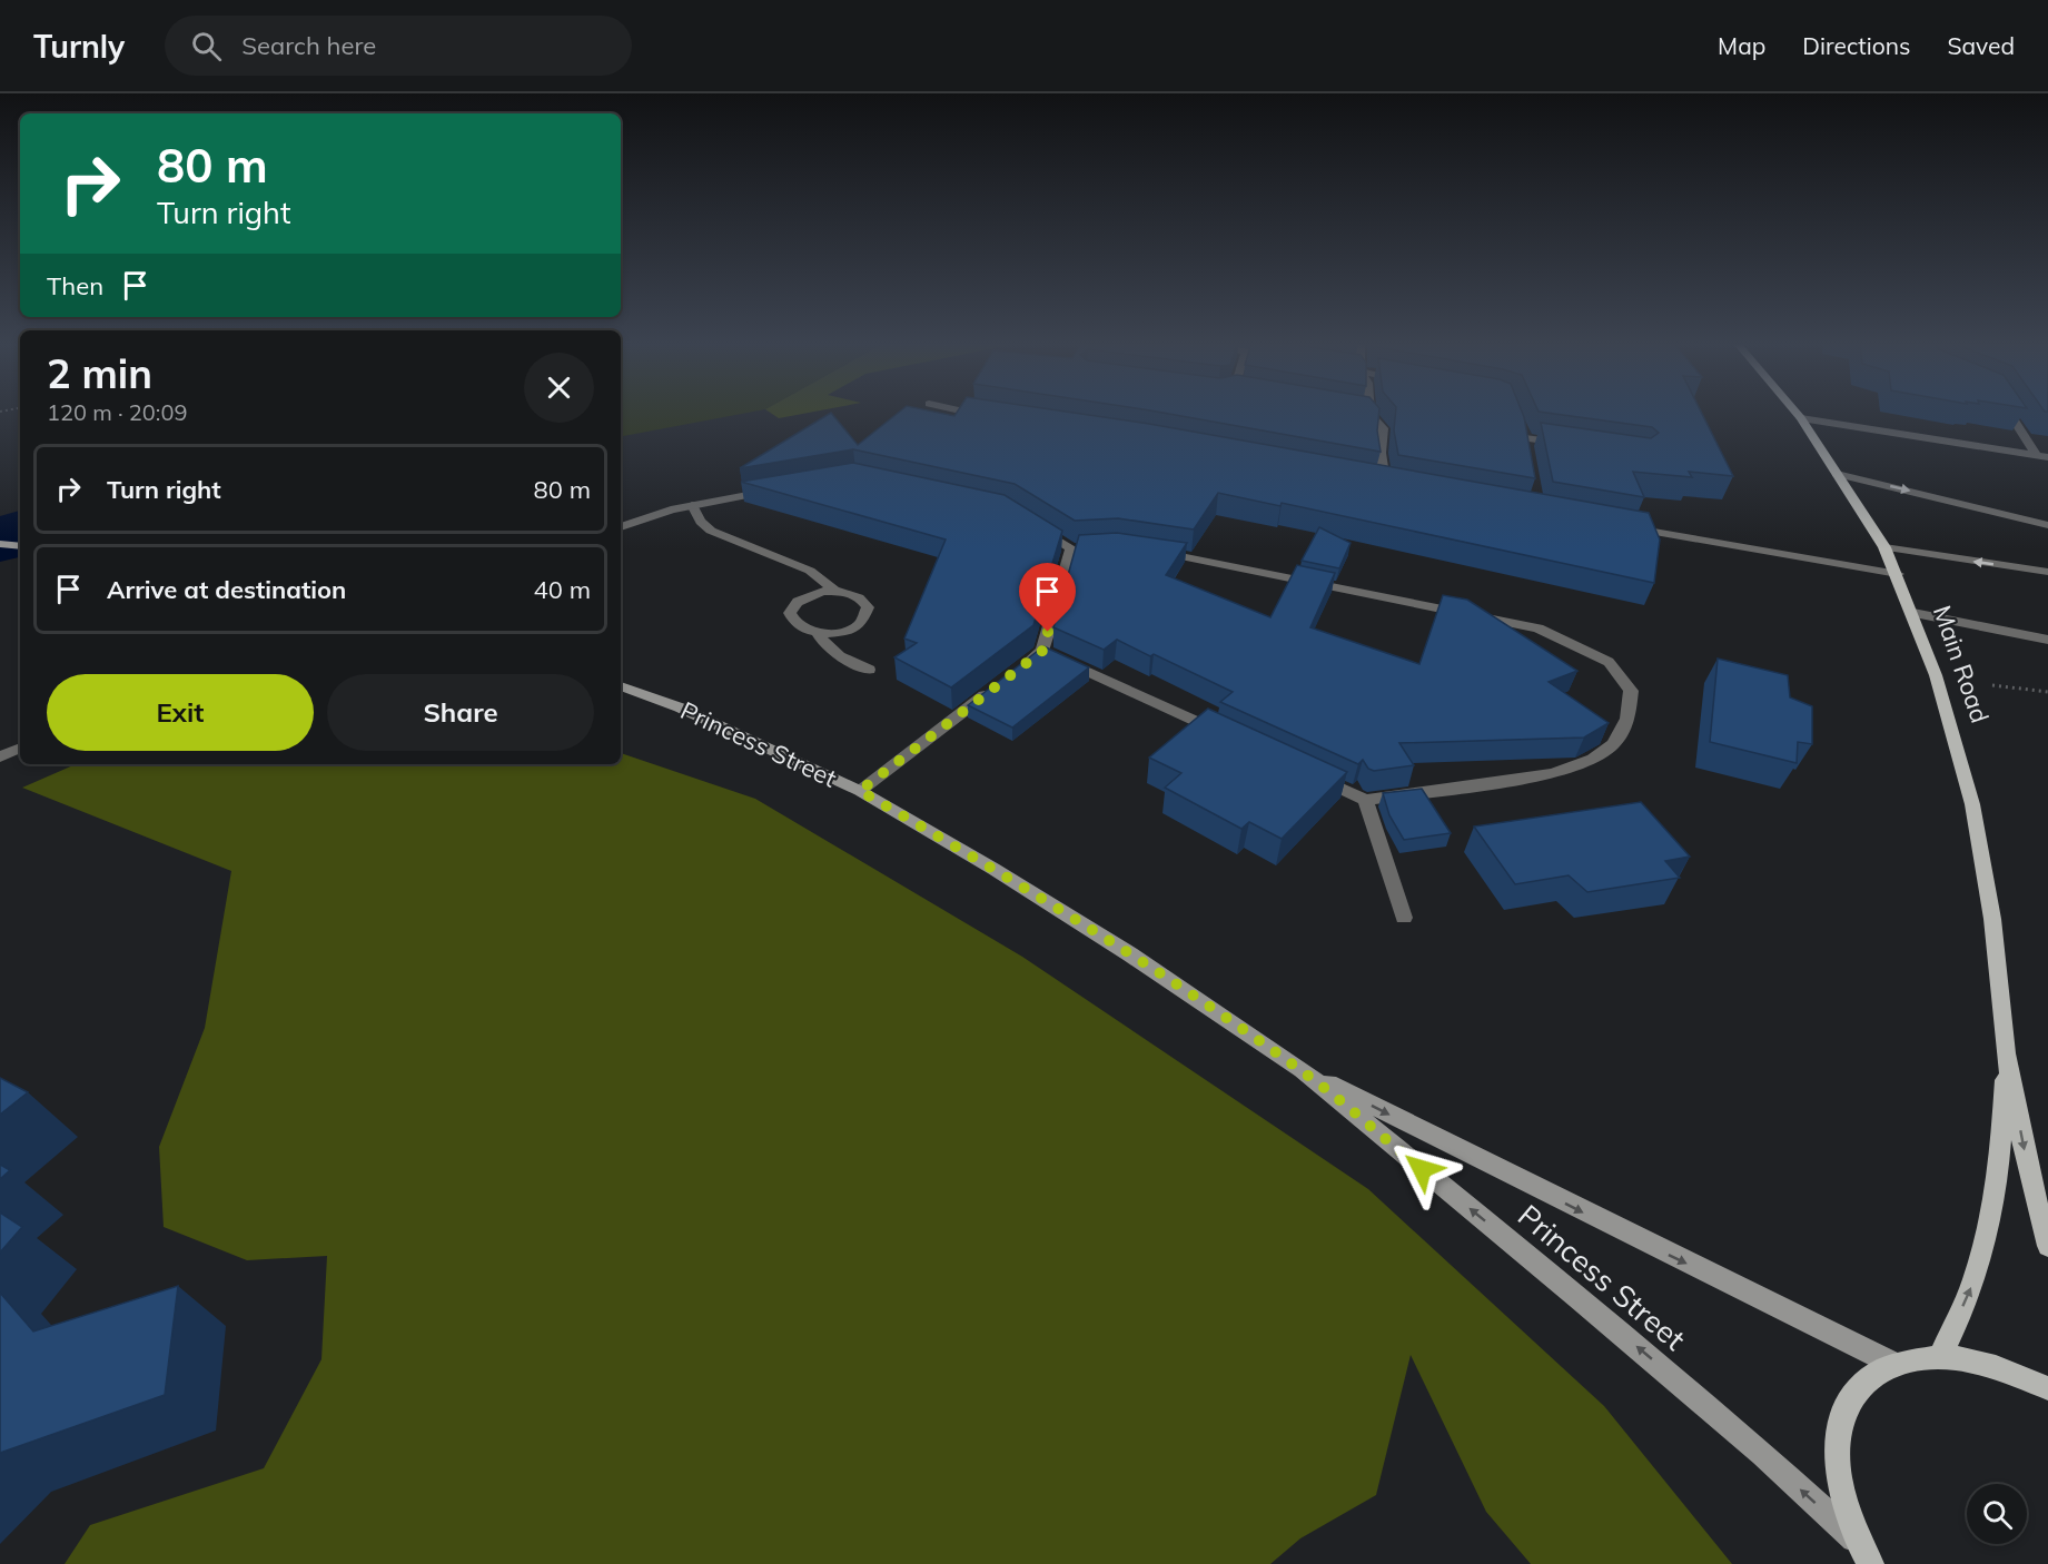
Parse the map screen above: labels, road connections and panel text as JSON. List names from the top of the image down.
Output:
{
  "streets": {
    "main road": ["Main Road"],
    "street": ["Princess Street"]
  },
  "page": {
    "header": "Turnly",
    "search": "Search here",
    "nav": ["Map", "Directions", "Saved"],
    "turn": ["80 m", "Turn right"],
    "then": "Then",
    "heading": ["2 min", "120 m · 20:09"],
    "list": [
      {
        "name": "Turn right",
        "value": "80 m"
      },
      {
        "name": "Arrive at destination",
        "value": "40 m"
      }
    ],
    "buttons": ["Exit", "Share"]
  }
}
